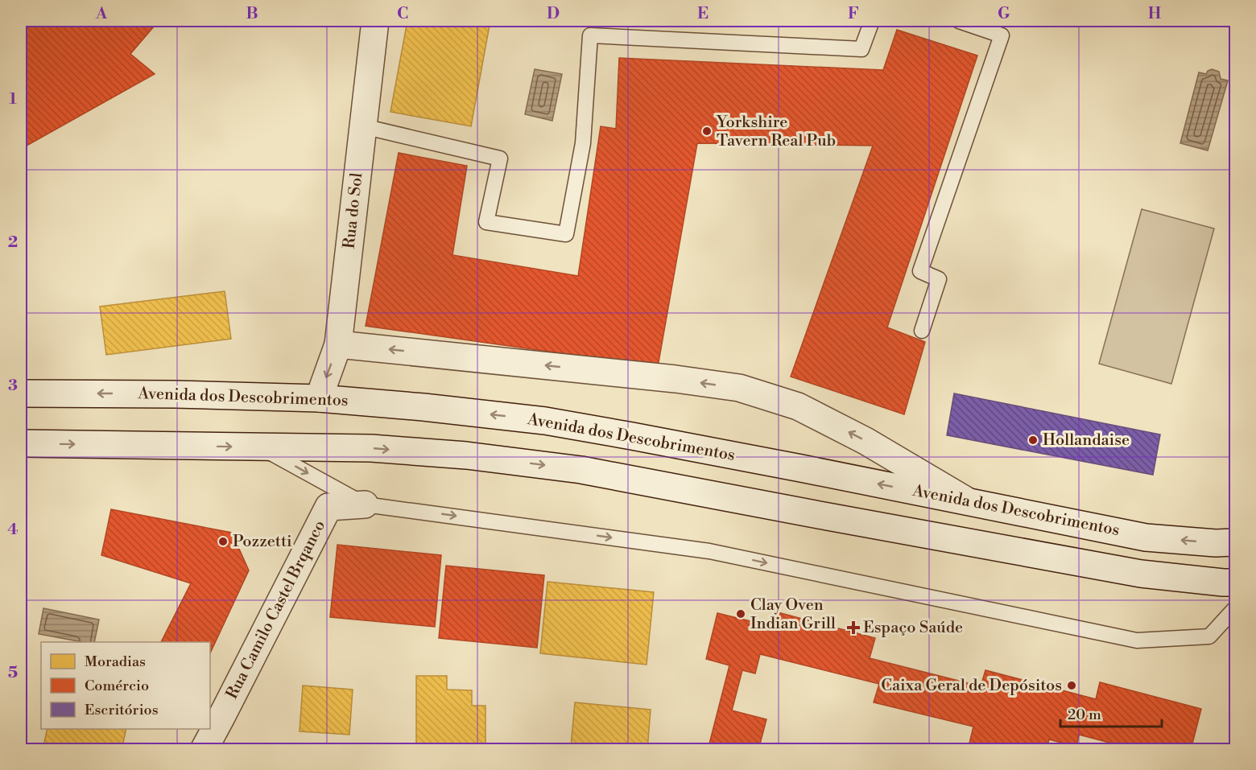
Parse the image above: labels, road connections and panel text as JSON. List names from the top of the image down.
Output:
{
  "streets": {
    "main road": ["Rua do Sol", "Avenida dos Descobrimentos", "Rua Camilo Castel Brqanco"]
  },
  "crossings": [
    ["Rua do Sol", "Avenida dos Descobrimentos"]
  ],
  "places": {
    "other": [
      "Yorkshire Tavern Real Pub",
      "Hollandaise",
      "Pozzetti",
      "Clay Oven Indian Grill",
      "Caixa Geral de Depósitos"
    ],
    "health": ["Espaço Saúde"]
  },
  "legend": ["Moradias", "Comércio", "Escritórios"],
  "scale_bar": "20 m",
  "grid": {
    "columns": [
      "A",
      "B",
      "C",
      "D",
      "E",
      "F",
      "G",
      "H"
    ],
    "rows": [
      "1",
      "2",
      "3",
      "4",
      "5"
    ]
  }
}
